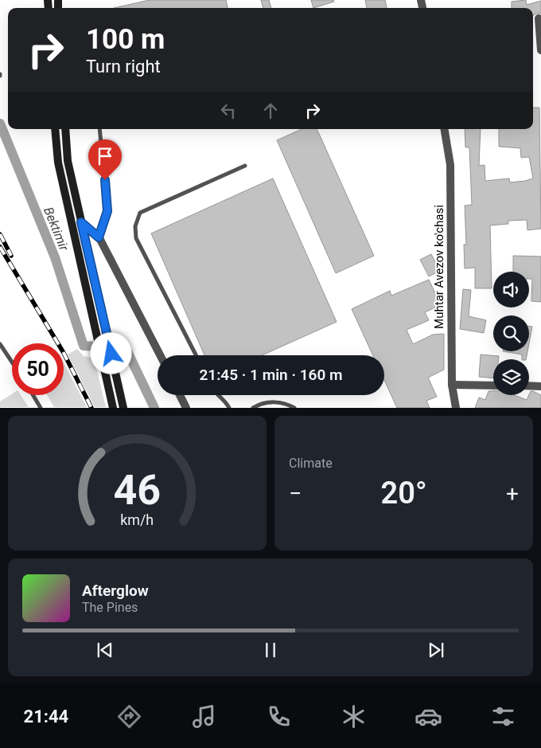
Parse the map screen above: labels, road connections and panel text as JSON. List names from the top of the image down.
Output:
{
  "streets": {
    "street": ["Muhtar Avezov ko'chasi"]
  },
  "water": ["Bektimir"],
  "page": {
    "turn": ["100 m", "Turn right"],
    "limit": "50",
    "trip": "21:45 · 1 min · 160 m",
    "tile": "Climate",
    "heat": ["−", "20°", "+"],
    "song": ["Afterglow", "The Pines"],
    "tabs": "21:44",
    "gauge": ["46", "km/h"]
  }
}
